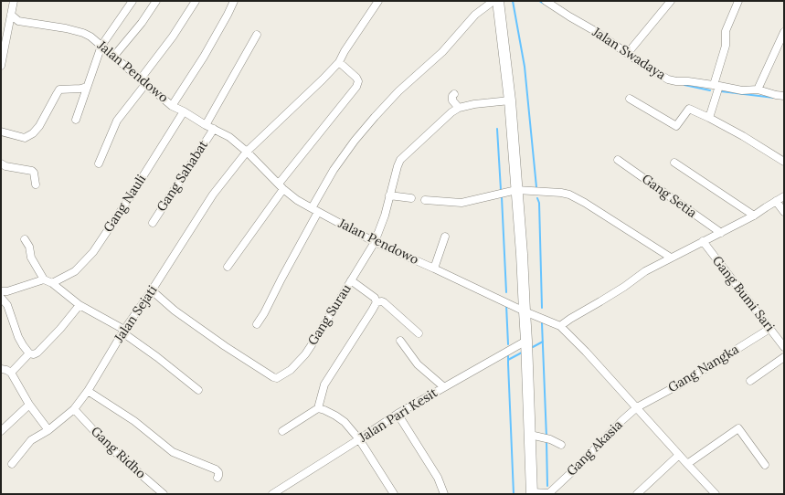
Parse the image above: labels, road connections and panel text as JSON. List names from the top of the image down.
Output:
{
  "streets": {
    "street": [
      "Jalan Swadaya",
      "Jalan Pendowo",
      "Gang Sahabat",
      "Gang Setia",
      "Gang Nauli",
      "Gang Bumi Sari",
      "Jalan Sejati",
      "Gang Surau",
      "Gang Nangka",
      "Jalan Pari Kesit",
      "Gang Akasia",
      "Gang Ridho"
    ]
  },
  "crossings": [
    ["Jalan Pendowo", "Gang Sahabat"],
    ["Jalan Pendowo", "Gang Nauli"],
    ["Jalan Pendowo", "Jalan Sejati"],
    ["Jalan Pendowo", "Gang Surau"],
    ["Gang Bumi Sari", "Gang Nangka"],
    ["Jalan Sejati", "Gang Surau"],
    ["Jalan Sejati", "Gang Ridho"],
    ["Gang Nangka", "Gang Akasia"]
  ]
}
